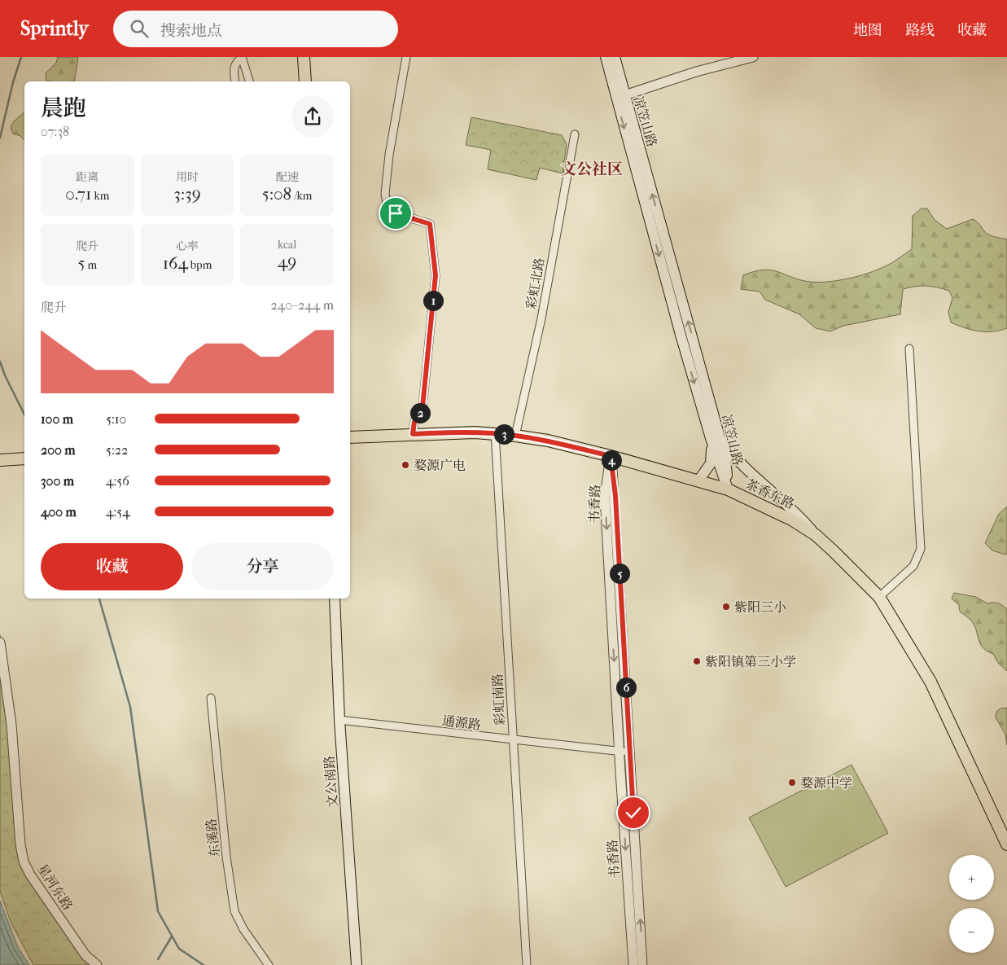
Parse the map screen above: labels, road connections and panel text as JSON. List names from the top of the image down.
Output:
{
  "streets": {
    "main road": ["凉笠山路", "茶香东路", "文公南路"],
    "street": [
      "彩虹北路",
      "书香路",
      "彩虹南路",
      "通源路",
      "东溪路",
      "星河东路"
    ]
  },
  "crossings": [
    ["凉笠山路", "茶香东路"],
    ["彩虹北路", "茶香东路"],
    ["茶香东路", "书香路"],
    ["茶香东路", "彩虹南路"],
    ["书香路", "通源路"],
    ["彩虹南路", "通源路"],
    ["通源路", "文公南路"]
  ],
  "districts": ["文公社区"],
  "places": [
    "婺源广电",
    "紫阳三小",
    "紫阳镇第三小学",
    "婺源中学"
  ],
  "page": {
    "header": "Sprintly",
    "search": "搜索地点",
    "nav": ["地图", "路线", "收藏"],
    "heading": ["晨跑", "07:38"],
    "stats": [
      ["距离", "0.71 km"],
      ["用时", "3:39"],
      ["配速", "5:08 /km"],
      ["爬升", "5 m"],
      ["心率", "164 bpm"],
      ["kcal", "49"]
    ],
    "chart": ["爬升", "240–244 m"],
    "pins": [
      "1",
      "2",
      "3",
      "4",
      "5",
      "6"
    ],
    "list": [
      {
        "name": "100 m",
        "note": "5:10"
      },
      {
        "name": "200 m",
        "note": "5:22"
      },
      {
        "name": "300 m",
        "note": "4:56"
      },
      {
        "name": "400 m",
        "note": "4:54"
      }
    ],
    "buttons": ["收藏", "分享"],
    "map_buttons": ["+", "−"]
  }
}
